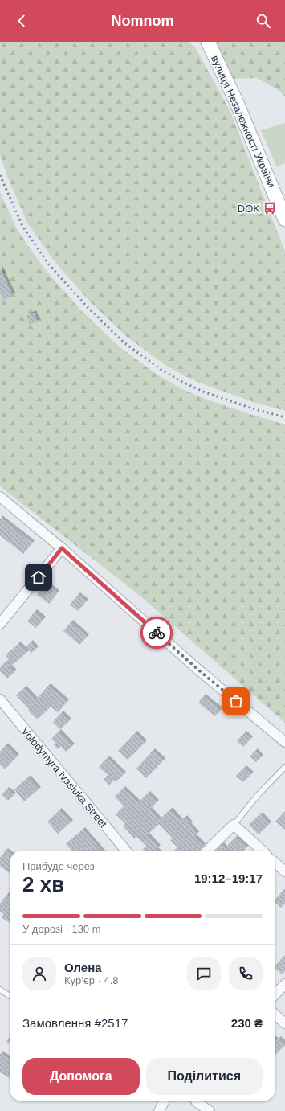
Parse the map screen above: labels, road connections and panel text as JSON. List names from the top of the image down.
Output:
{
  "streets": {
    "main road": ["вулиця Незалежності України"],
    "street": ["Volodymyra Ivasiuka Street"]
  },
  "places": {
    "bus stop": ["DOK"]
  },
  "page": {
    "header": "Nomnom",
    "heading": ["2 хв", "Прибуде через", "19:12–19:17"],
    "panel": [
      "Олена",
      "Кур’єр · 4.8",
      "Замовлення #2517",
      "230 ₴"
    ],
    "bar": "У дорозі · 130 m",
    "buttons": ["Допомога", "Поділитися"]
  }
}
